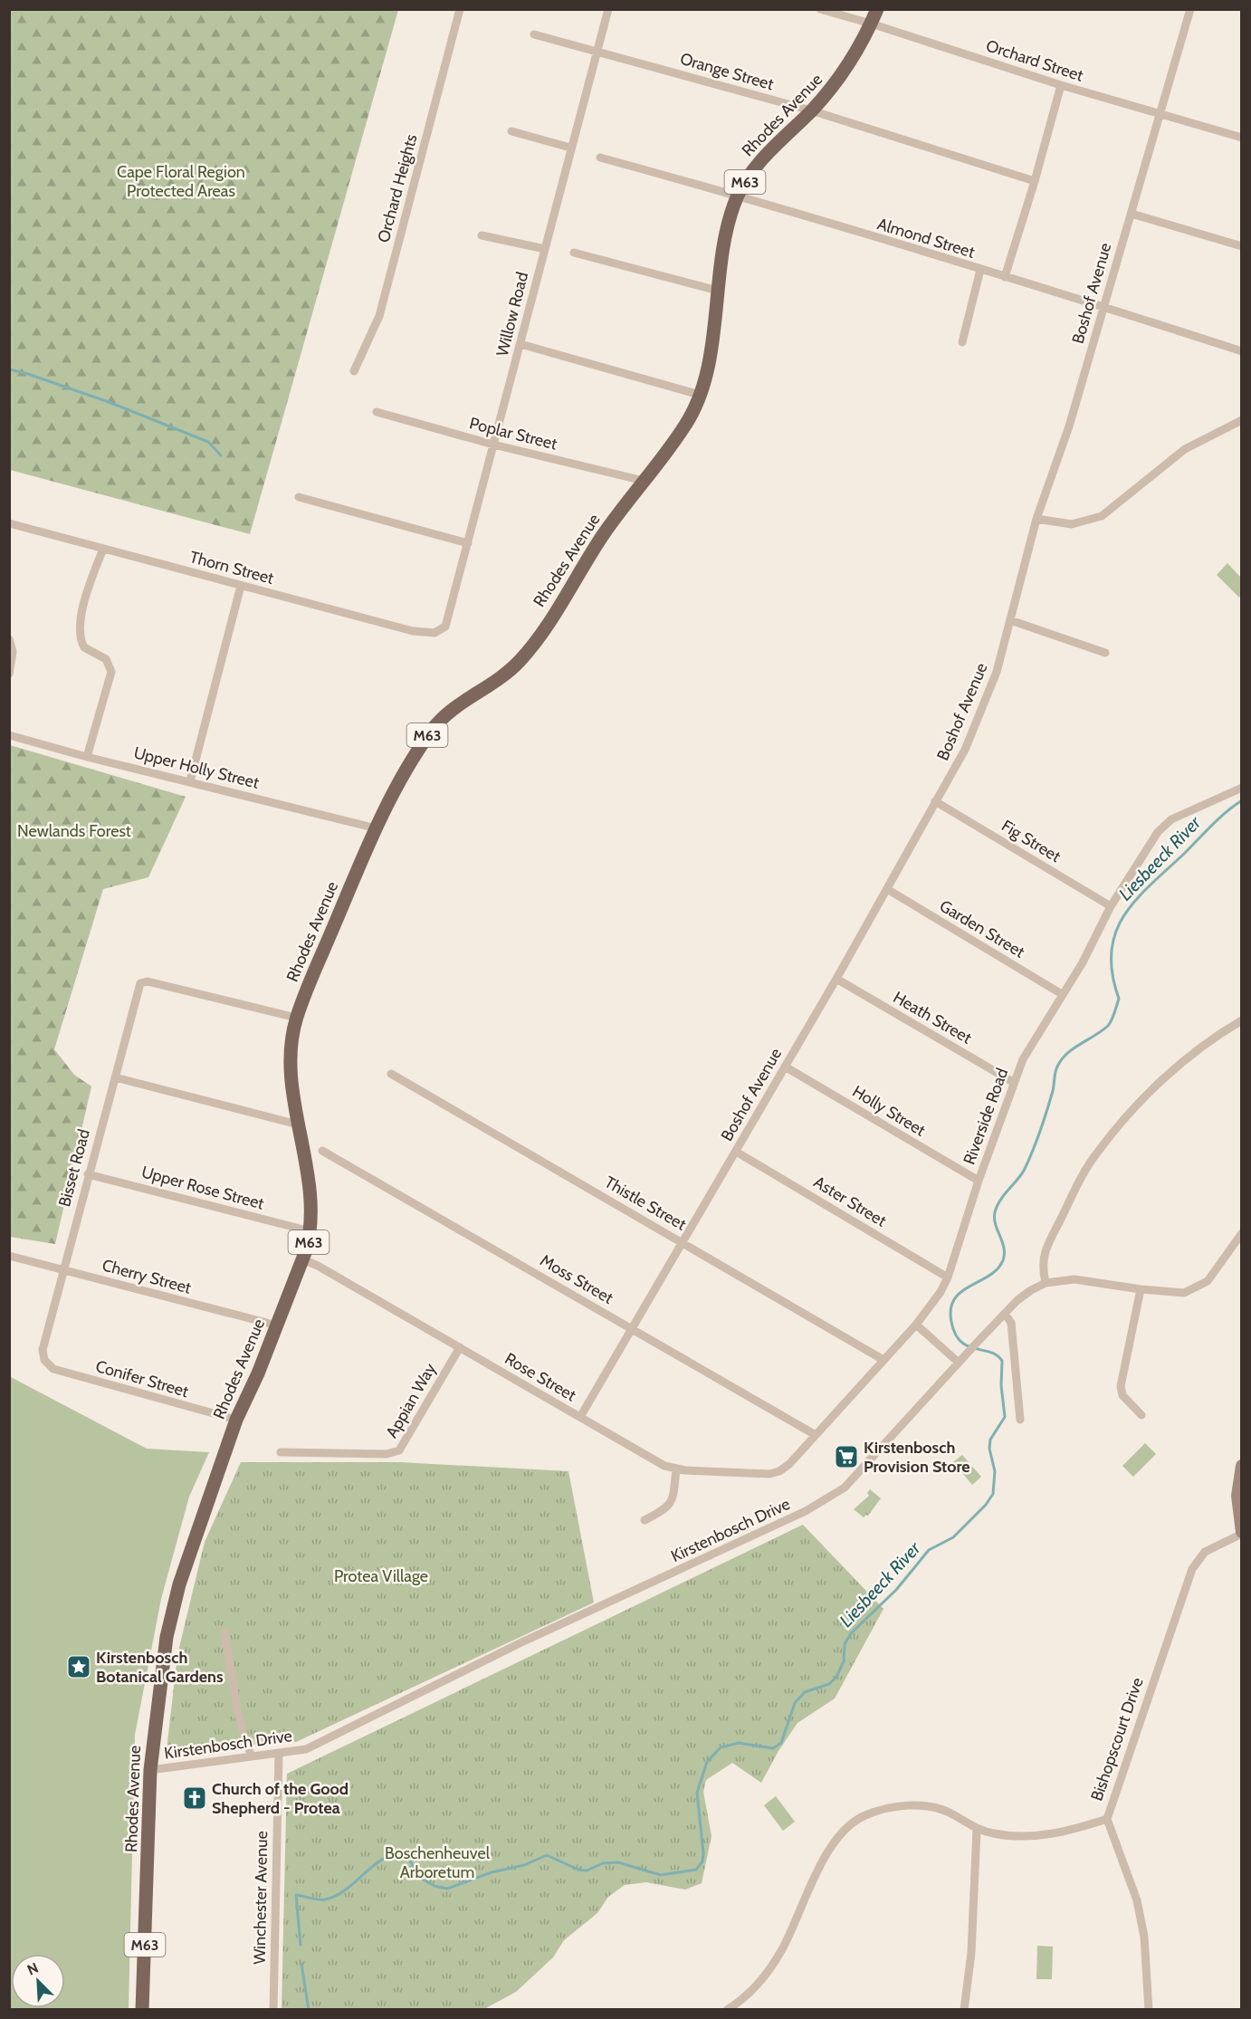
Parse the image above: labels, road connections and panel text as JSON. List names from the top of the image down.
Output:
{
  "streets": {
    "main road": ["Rhodes Avenue", "M63"],
    "street": [
      "Orchard Street",
      "Orange Street",
      "Orchard Heights",
      "Almond Street",
      "Boshof Avenue",
      "Willow Road",
      "Poplar Street",
      "Thorn Street",
      "Upper Holly Street",
      "Fig Street",
      "Garden Street",
      "Heath Street",
      "Holly Street",
      "Riverside Road",
      "Bisset Road",
      "Upper Rose Street",
      "Aster Street",
      "Thistle Street",
      "Cherry Street",
      "Moss Street",
      "Rose Street",
      "Conifer Street",
      "Appian Way",
      "Kirstenbosch Drive",
      "Bishopscourt Drive",
      "Winchester Avenue"
    ]
  },
  "crossings": [
    ["Orchard Street", "Rhodes Avenue"],
    ["Orchard Street", "Boshof Avenue"],
    ["Orange Street", "Rhodes Avenue"],
    ["Orange Street", "Willow Road"],
    ["Rhodes Avenue", "Almond Street"],
    ["Rhodes Avenue", "Poplar Street"],
    ["Rhodes Avenue", "Upper Holly Street"],
    ["Rhodes Avenue", "Bisset Road"],
    ["Rhodes Avenue", "Upper Rose Street"],
    ["Rhodes Avenue", "Cherry Street"],
    ["Rhodes Avenue", "Rose Street"],
    ["Rhodes Avenue", "Conifer Street"],
    ["Rhodes Avenue", "Kirstenbosch Drive"],
    ["Almond Street", "Boshof Avenue"],
    ["Boshof Avenue", "Fig Street"],
    ["Boshof Avenue", "Garden Street"],
    ["Boshof Avenue", "Heath Street"],
    ["Boshof Avenue", "Holly Street"],
    ["Boshof Avenue", "Aster Street"],
    ["Boshof Avenue", "Thistle Street"],
    ["Boshof Avenue", "Moss Street"],
    ["Boshof Avenue", "Rose Street"],
    ["Willow Road", "Poplar Street"],
    ["Willow Road", "Thorn Street"],
    ["Fig Street", "Riverside Road"],
    ["Garden Street", "Riverside Road"],
    ["Heath Street", "Riverside Road"],
    ["Holly Street", "Riverside Road"],
    ["Riverside Road", "Aster Street"],
    ["Riverside Road", "Thistle Street"],
    ["Riverside Road", "Moss Street"],
    ["Riverside Road", "Rose Street"],
    ["Bisset Road", "Upper Rose Street"],
    ["Bisset Road", "Cherry Street"],
    ["Bisset Road", "Conifer Street"],
    ["Rose Street", "Appian Way"],
    ["Kirstenbosch Drive", "Winchester Avenue"]
  ],
  "water": ["Liesbeeck River"],
  "parks": [
    "Cape Floral Region Protected Areas",
    "Newlands Forest",
    "Protea Village",
    "Boschenheuvel Arboretum"
  ],
  "places": {
    "supermarket": ["Kirstenbosch Provision Store"],
    "place": ["Kirstenbosch Botanical Gardens"],
    "church": ["Church of the Good Shepherd - Protea"]
  },
  "north": "top left"
}
